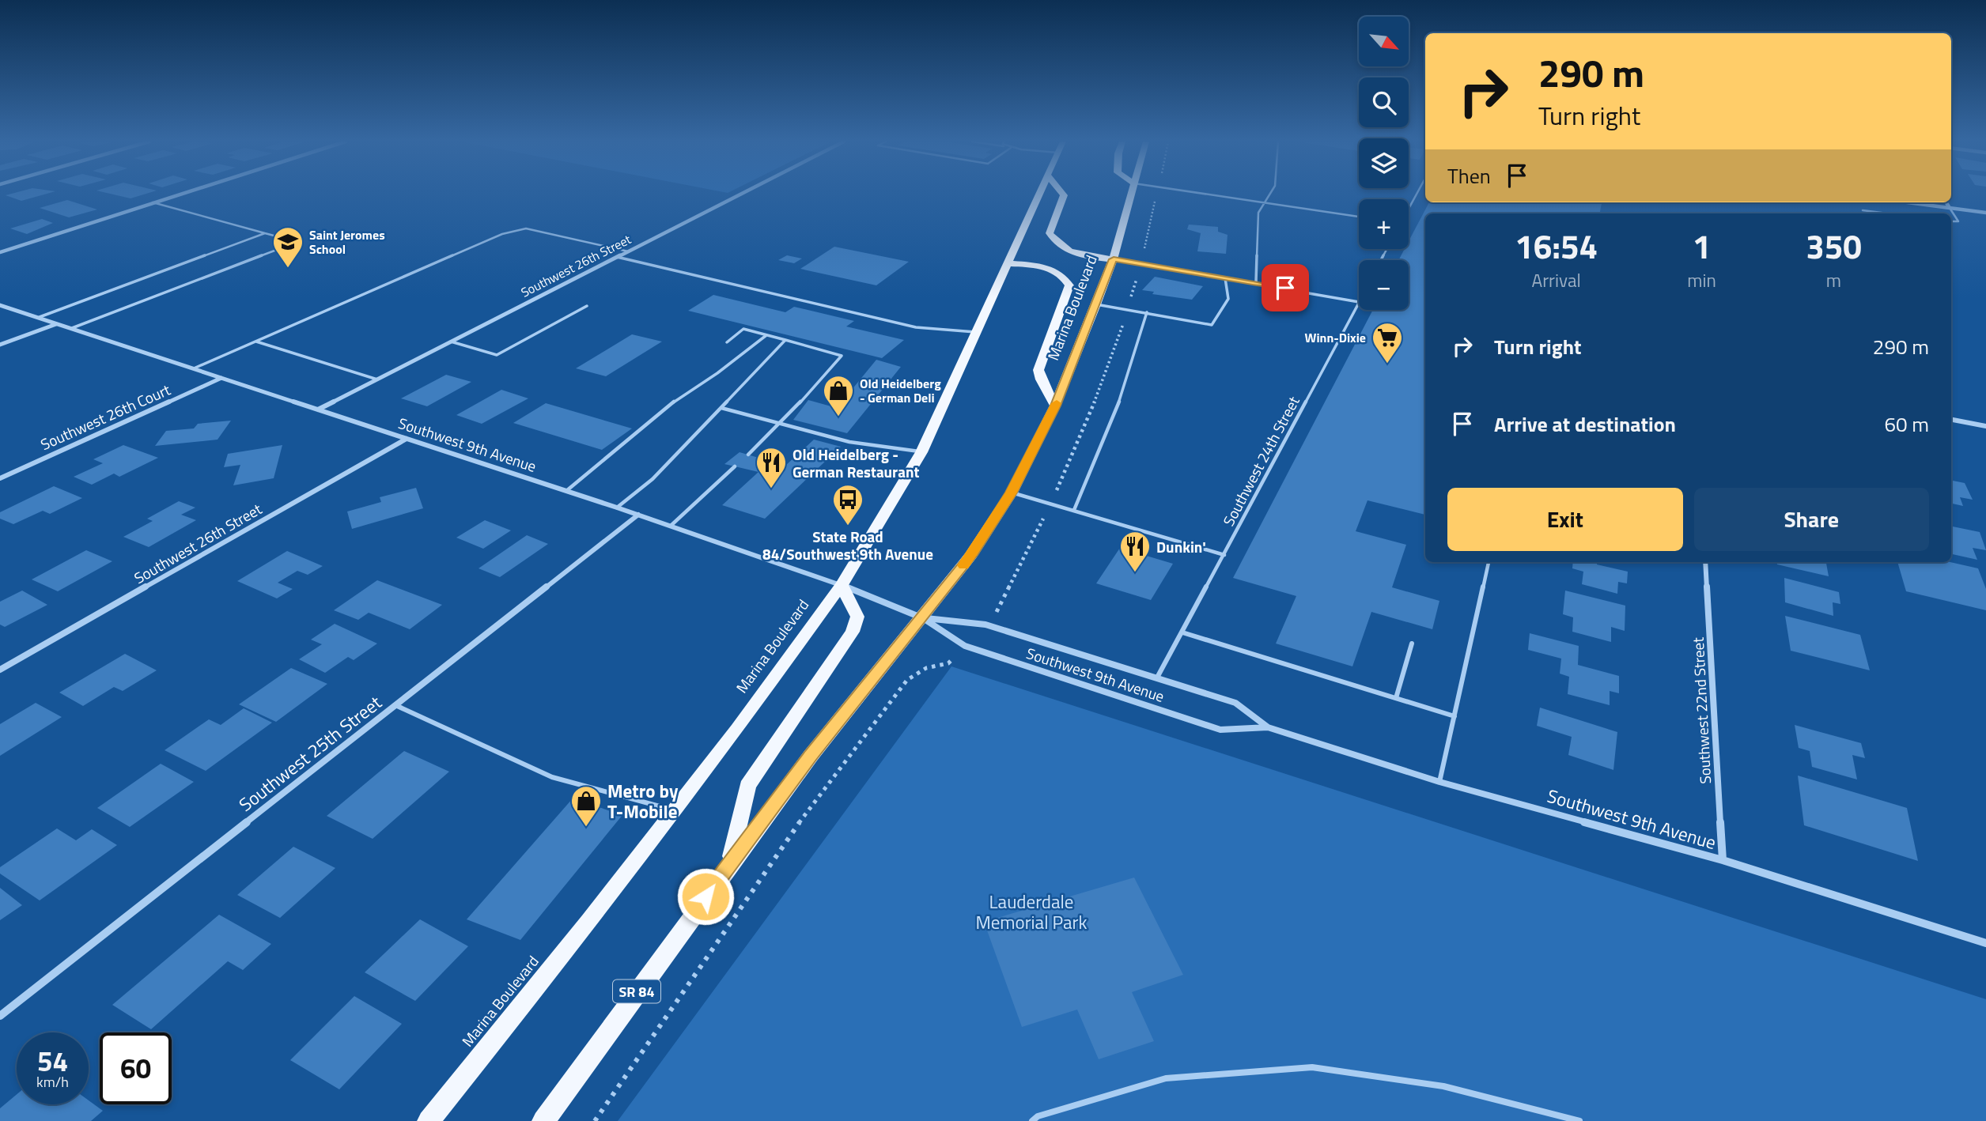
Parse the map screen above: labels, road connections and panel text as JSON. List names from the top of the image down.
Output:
{
  "streets": {
    "main road": ["Marina Boulevard", "SR 84"],
    "street": [
      "Southwest 26th Street",
      "Southwest 26th Court",
      "Southwest 9th Avenue",
      "Southwest 22nd Street",
      "Southwest 25th Street"
    ],
    "lane": ["Southwest 24th Street"]
  },
  "crossings": [
    ["Southwest 26th Street", "Southwest 9th Avenue"],
    ["Marina Boulevard", "Southwest 9th Avenue"],
    ["Southwest 26th Court", "Southwest 9th Avenue"],
    ["Southwest 9th Avenue", "Southwest 24th Street"],
    ["Southwest 9th Avenue", "Southwest 22nd Street"],
    ["Southwest 9th Avenue", "Southwest 25th Street"]
  ],
  "parks": ["Lauderdale Memorial Park"],
  "places": {
    "school or university": ["Saint Jeromes School"],
    "supermarket": ["Winn-Dixie"],
    "shop": ["Old Heidelberg - German Deli", "Metro by T-Mobile"],
    "restaurant": ["Old Heidelberg - German Restaurant", "Dunkin'"],
    "bus stop": ["State Road 84/Southwest 9th Avenue"]
  },
  "north": "bottom right",
  "page": {
    "map_buttons": ["+", "−"],
    "turn": ["290 m", "Turn right"],
    "then": "Then",
    "eta": [
      "16:54",
      "Arrival",
      "1",
      "min",
      "350",
      "m"
    ],
    "list": [
      {
        "name": "Turn right",
        "value": "290 m"
      },
      {
        "name": "Arrive at destination",
        "value": "60 m"
      }
    ],
    "buttons": ["Exit", "Share"],
    "speed": "54 km/h",
    "limit": "60"
  }
}
